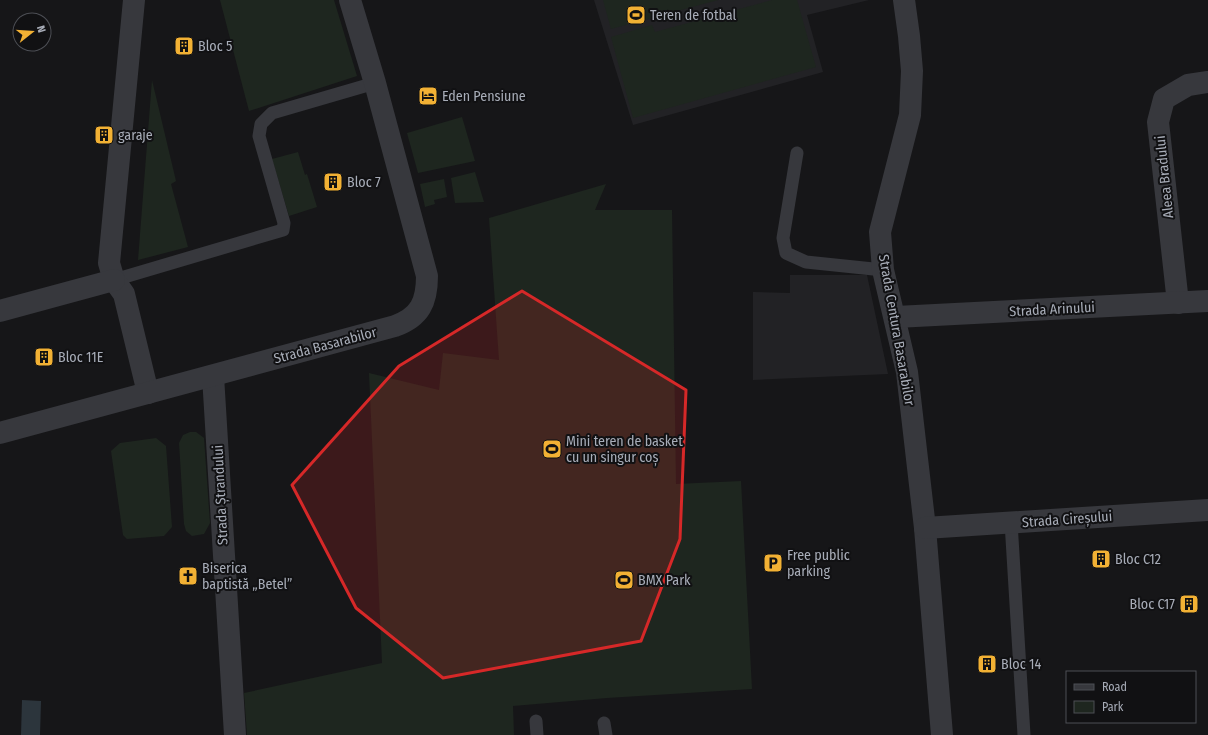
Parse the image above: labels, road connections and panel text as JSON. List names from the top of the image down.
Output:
{
  "streets": {
    "street": [
      "Aleea Bradului",
      "Strada Arinului",
      "Strada Centura Basarabilor",
      "Strada Basarabilor",
      "Strada Ștrandului",
      "Strada Cireșului"
    ]
  },
  "crossings": [
    ["Aleea Bradului", "Strada Arinului"],
    ["Strada Arinului", "Strada Centura Basarabilor"],
    ["Strada Centura Basarabilor", "Strada Cireșului"],
    ["Strada Basarabilor", "Strada Ștrandului"]
  ],
  "places": {
    "sports": ["Teren de fotbal", "Mini teren de basket cu un singur coș", "BMX Park"],
    "building": [
      "Bloc 5",
      "garaje",
      "Bloc 7",
      "Bloc 11E",
      "Bloc C12",
      "Bloc C17",
      "Bloc 14"
    ],
    "hotel": ["Eden Pensiune"],
    "parking": ["Free public parking"],
    "church": ["Biserica baptistă „Betel”"]
  },
  "legend": ["Road", "Park"],
  "north": "right"
}
